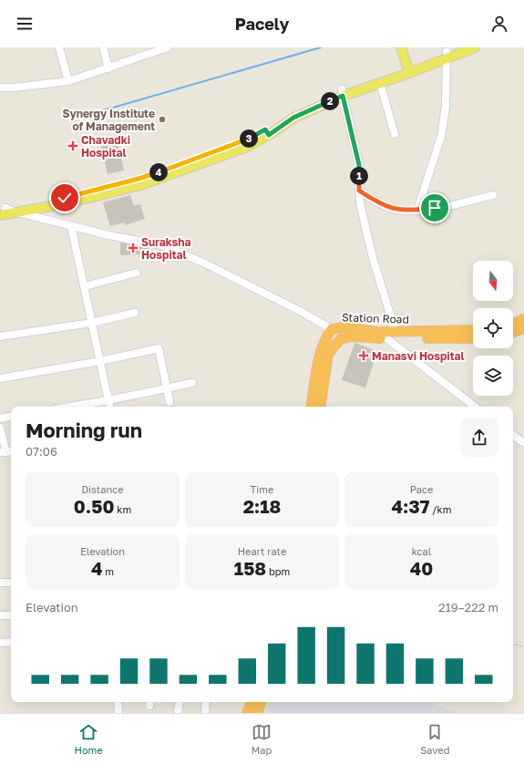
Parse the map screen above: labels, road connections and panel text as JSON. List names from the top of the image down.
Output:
{
  "streets": {
    "highway": ["Station Road"]
  },
  "places": {
    "other": ["Synergy Institute of Management"],
    "health": ["Chavadki Hospital", "Suraksha Hospital", "Manasvi Hospital"]
  },
  "north": "bottom",
  "page": {
    "header": "Pacely",
    "pins": [
      "2",
      "3",
      "4",
      "1"
    ],
    "heading": ["Morning run", "07:06"],
    "stats": [
      ["Distance", "0.50 km"],
      ["Time", "2:18"],
      ["Pace", "4:37 /km"],
      ["Elevation", "4 m"],
      ["Heart rate", "158 bpm"],
      ["kcal", "40"]
    ],
    "chart": ["Elevation", "219–222 m"],
    "tabs": ["Home", "Map", "Saved"]
  }
}
